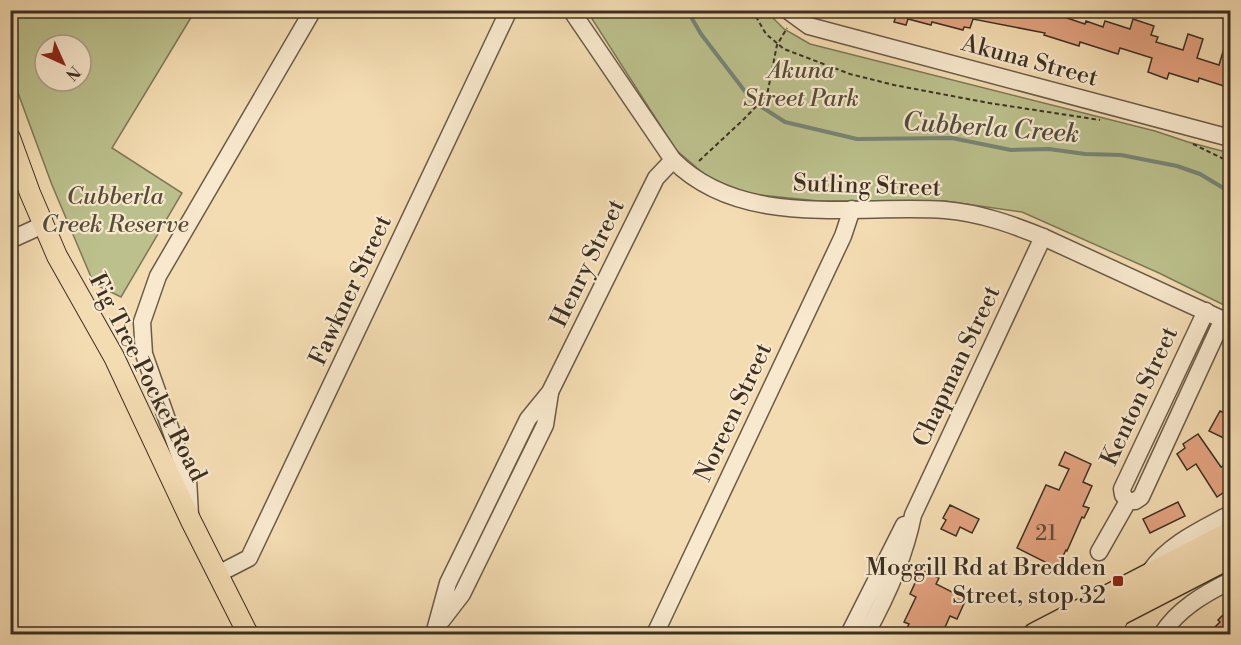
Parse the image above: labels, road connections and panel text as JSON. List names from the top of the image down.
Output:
{
  "streets": {
    "main road": ["Fig Tree Pocket Road"],
    "street": [
      "Akuna Street",
      "Sutling Street",
      "Henry Street",
      "Fawkner Street",
      "Chapman Street",
      "Kenton Street",
      "Noreen Street"
    ]
  },
  "crossings": [
    ["Sutling Street", "Henry Street"],
    ["Sutling Street", "Chapman Street"],
    ["Sutling Street", "Kenton Street"],
    ["Sutling Street", "Noreen Street"],
    ["Fawkner Street", "Fig Tree Pocket Road"]
  ],
  "water": ["Cubberla Creek"],
  "parks": ["Akuna Street Park", "Cubberla Creek Reserve"],
  "places": {
    "transit": ["Moggill Rd at Bredden Street, stop 32"]
  },
  "house_numbers": ["21"],
  "north": "bottom right"
}
